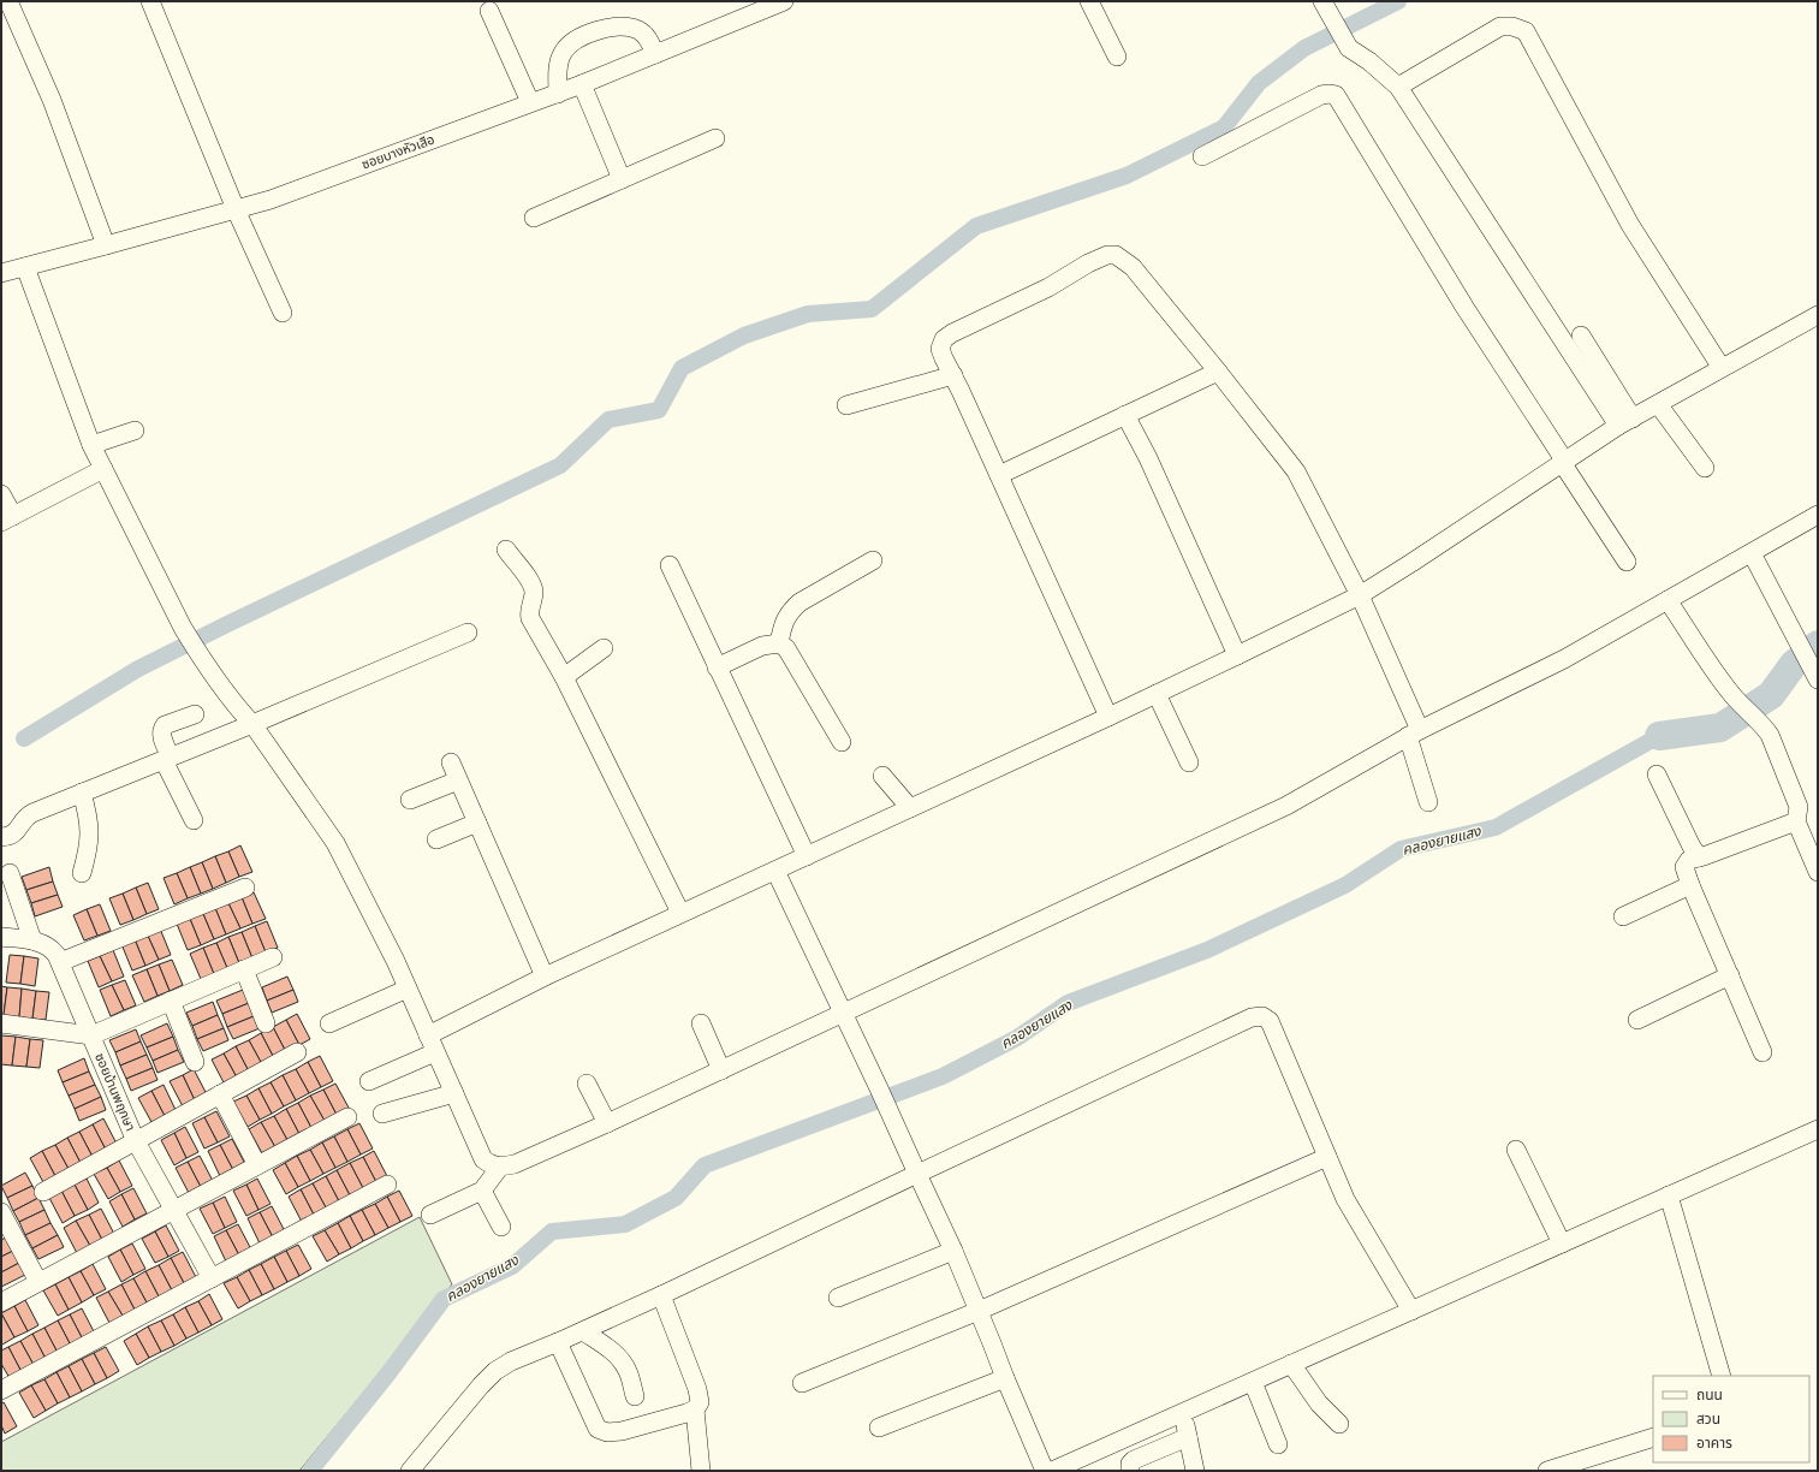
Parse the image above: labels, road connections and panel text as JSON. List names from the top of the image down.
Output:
{
  "streets": {
    "street": ["ซอยบางหัวเสือ", "ซอยบ้านพฤกษา"]
  },
  "water": ["คลองยายแสง"],
  "legend": ["ถนน", "สวน", "อาคาร"]
}
